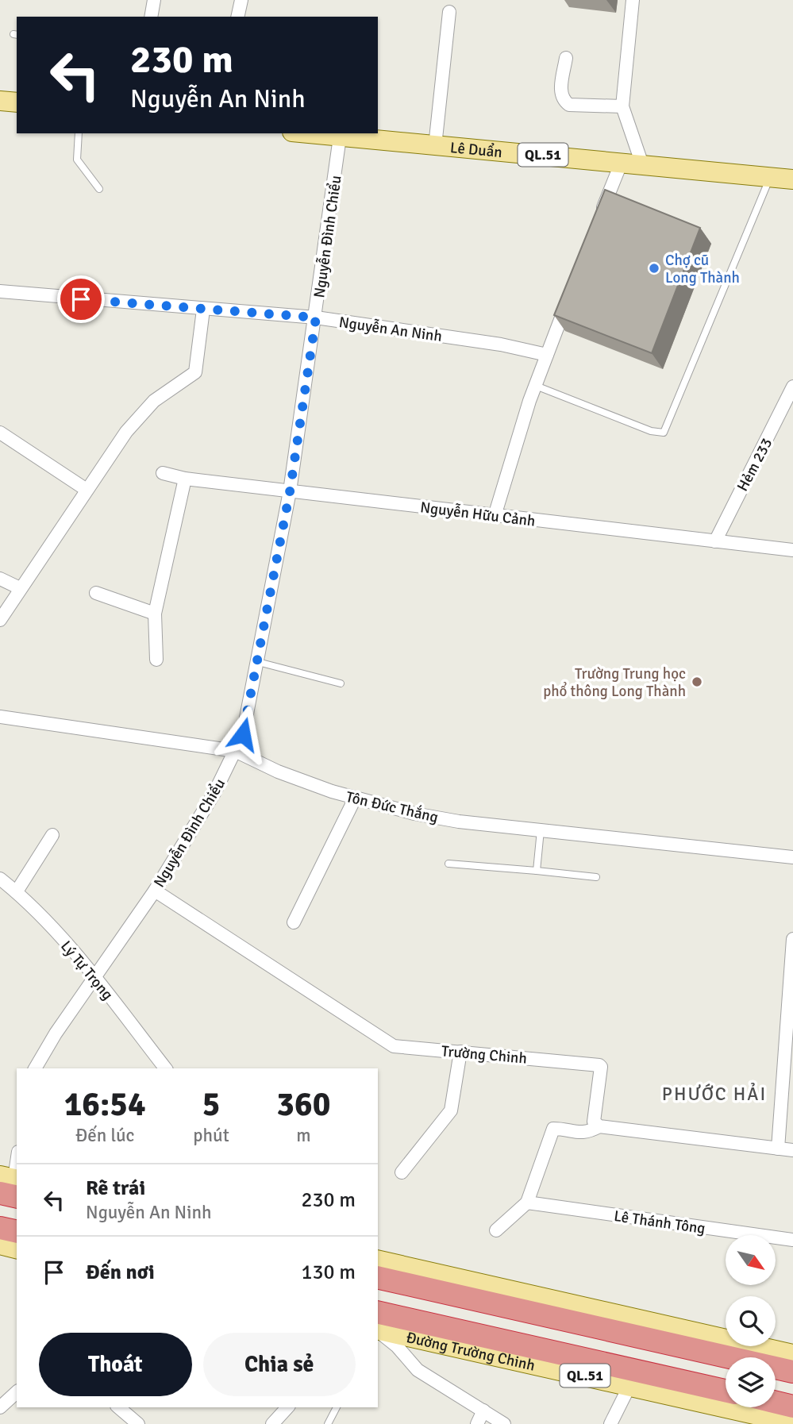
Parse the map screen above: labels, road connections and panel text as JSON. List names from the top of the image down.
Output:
{
  "streets": {
    "highway": ["QL.51", "Đường Trường Chinh"],
    "main road": ["Lê Duẩn"],
    "street": [
      "Nguyễn Đình Chiểu",
      "Nguyễn An Ninh",
      "Hẻm 233",
      "Nguyễn Hữu Cảnh",
      "Tôn Đức Thắng",
      "Lý Tự Trọng",
      "Trường Chinh",
      "Lê Thánh Tông"
    ]
  },
  "crossings": [
    ["Lê Duẩn", "Nguyễn Đình Chiểu"],
    ["Nguyễn Đình Chiểu", "Nguyễn An Ninh"],
    ["Nguyễn Đình Chiểu", "Nguyễn Hữu Cảnh"],
    ["Nguyễn Đình Chiểu", "Tôn Đức Thắng"],
    ["Nguyễn Đình Chiểu", "Lý Tự Trọng"],
    ["Nguyễn Đình Chiểu", "Trường Chinh"],
    ["Hẻm 233", "Nguyễn Hữu Cảnh"]
  ],
  "districts": ["PHƯỚC HẢI"],
  "places": ["Chợ cũ Long Thành", "Trường Trung học phổ thông Long Thành"],
  "north": "bottom right",
  "page": {
    "turn": ["230 m", "Nguyễn An Ninh"],
    "eta": [
      "16:54",
      "Đến lúc",
      "5",
      "phút",
      "360",
      "m"
    ],
    "list": [
      {
        "name": "Rẽ trái",
        "note": "Nguyễn An Ninh",
        "value": "230 m"
      },
      {
        "name": "Đến nơi",
        "value": "130 m"
      }
    ],
    "buttons": ["Thoát", "Chia sẻ"]
  }
}
